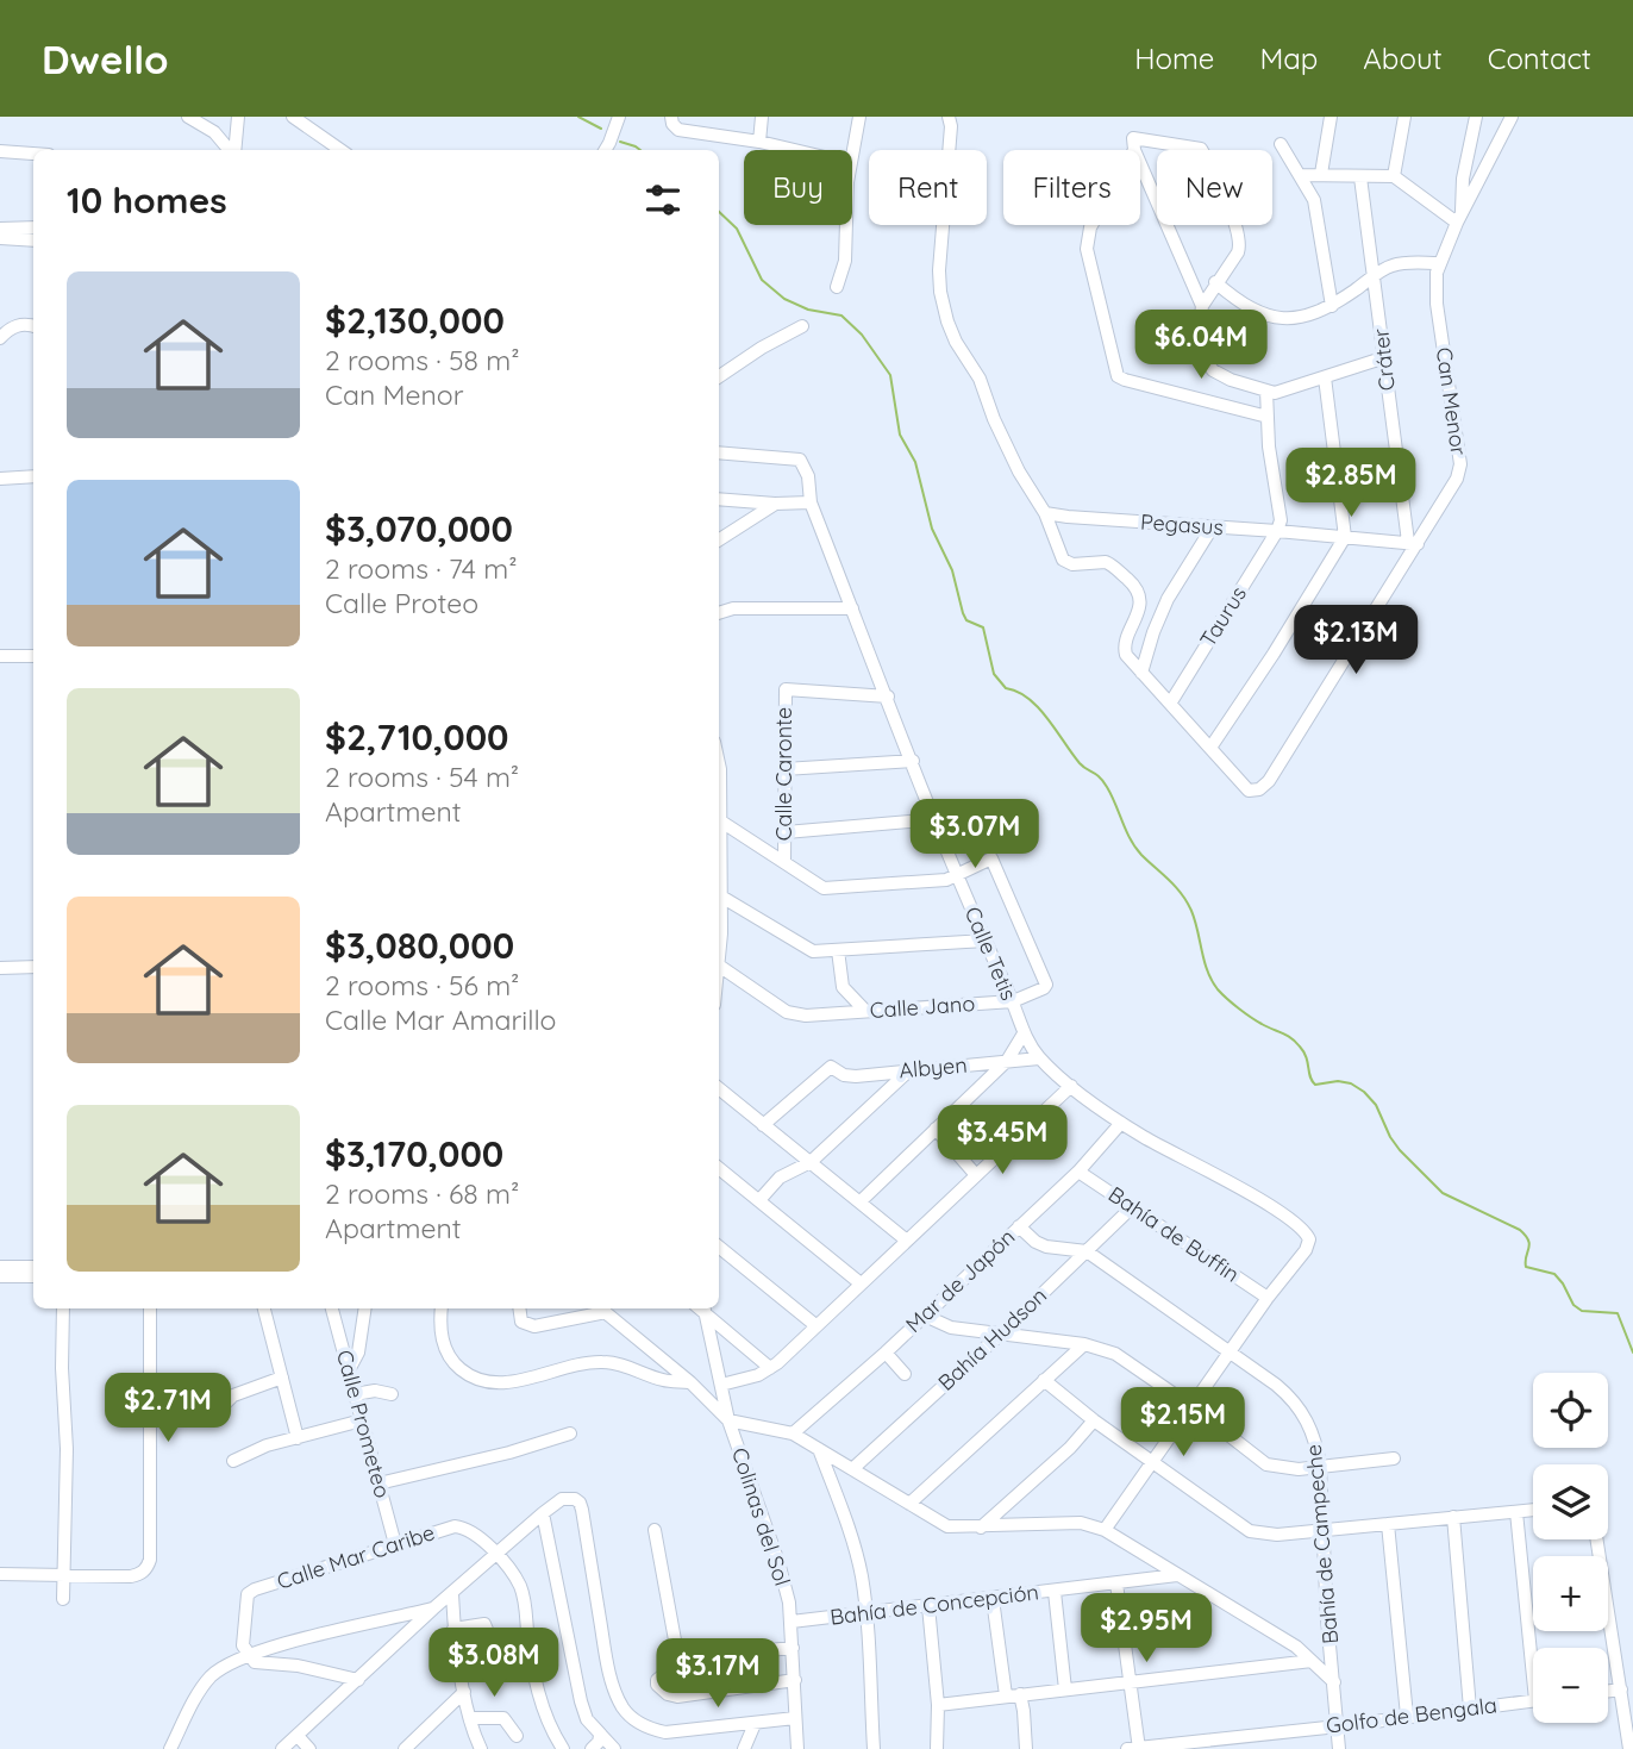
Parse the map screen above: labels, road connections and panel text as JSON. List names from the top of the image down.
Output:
{
  "streets": {
    "street": [
      "Cráter",
      "Can Menor",
      "Pegasus",
      "Taurus",
      "Calle Caronte",
      "Calle Tetis",
      "Calle Jano",
      "Albyen",
      "Bahía de Buffin",
      "Mar de Japón",
      "Bahía Hudson",
      "Calle Prometeo",
      "Colinas del Sol",
      "Bahía de Campeche",
      "Calle Mar Caribe",
      "Bahía de Concepción",
      "Golfo de Bengala"
    ]
  },
  "crossings": [
    ["Cráter", "Can Menor"],
    ["Cráter", "Pegasus"],
    ["Can Menor", "Pegasus"],
    ["Pegasus", "Taurus"],
    ["Calle Caronte", "Calle Tetis"],
    ["Calle Tetis", "Calle Jano"],
    ["Calle Tetis", "Albyen"],
    ["Calle Tetis", "Bahía de Buffin"],
    ["Calle Tetis", "Mar de Japón"],
    ["Bahía de Buffin", "Mar de Japón"],
    ["Bahía de Buffin", "Bahía Hudson"],
    ["Bahía Hudson", "Bahía de Campeche"],
    ["Calle Prometeo", "Calle Mar Caribe"],
    ["Colinas del Sol", "Bahía de Concepción"],
    ["Bahía de Campeche", "Golfo de Bengala"]
  ],
  "page": {
    "header": "Dwello",
    "nav": [
      "Home",
      "Map",
      "About",
      "Contact"
    ],
    "chip": [
      "Buy",
      "Rent",
      "Filters",
      "New"
    ],
    "heading": "10 homes",
    "list": [
      {
        "name": "$2,130,000",
        "note": "2 rooms · 58 m² · Can Menor"
      },
      {
        "name": "$3,070,000",
        "note": "2 rooms · 74 m² · Calle Proteo"
      },
      {
        "name": "$2,710,000",
        "note": "2 rooms · 54 m² · Apartment"
      },
      {
        "name": "$3,080,000",
        "note": "2 rooms · 56 m² · Calle Mar Amarillo"
      },
      {
        "name": "$3,170,000",
        "note": "2 rooms · 68 m² · Apartment"
      }
    ],
    "price": [
      "$6.04M",
      "$2.85M",
      "$2.13M",
      "$3.07M",
      "$3.45M",
      "$2.71M",
      "$2.15M",
      "$2.95M",
      "$3.08M",
      "$3.17M"
    ],
    "map_buttons": ["+", "−"]
  }
}
